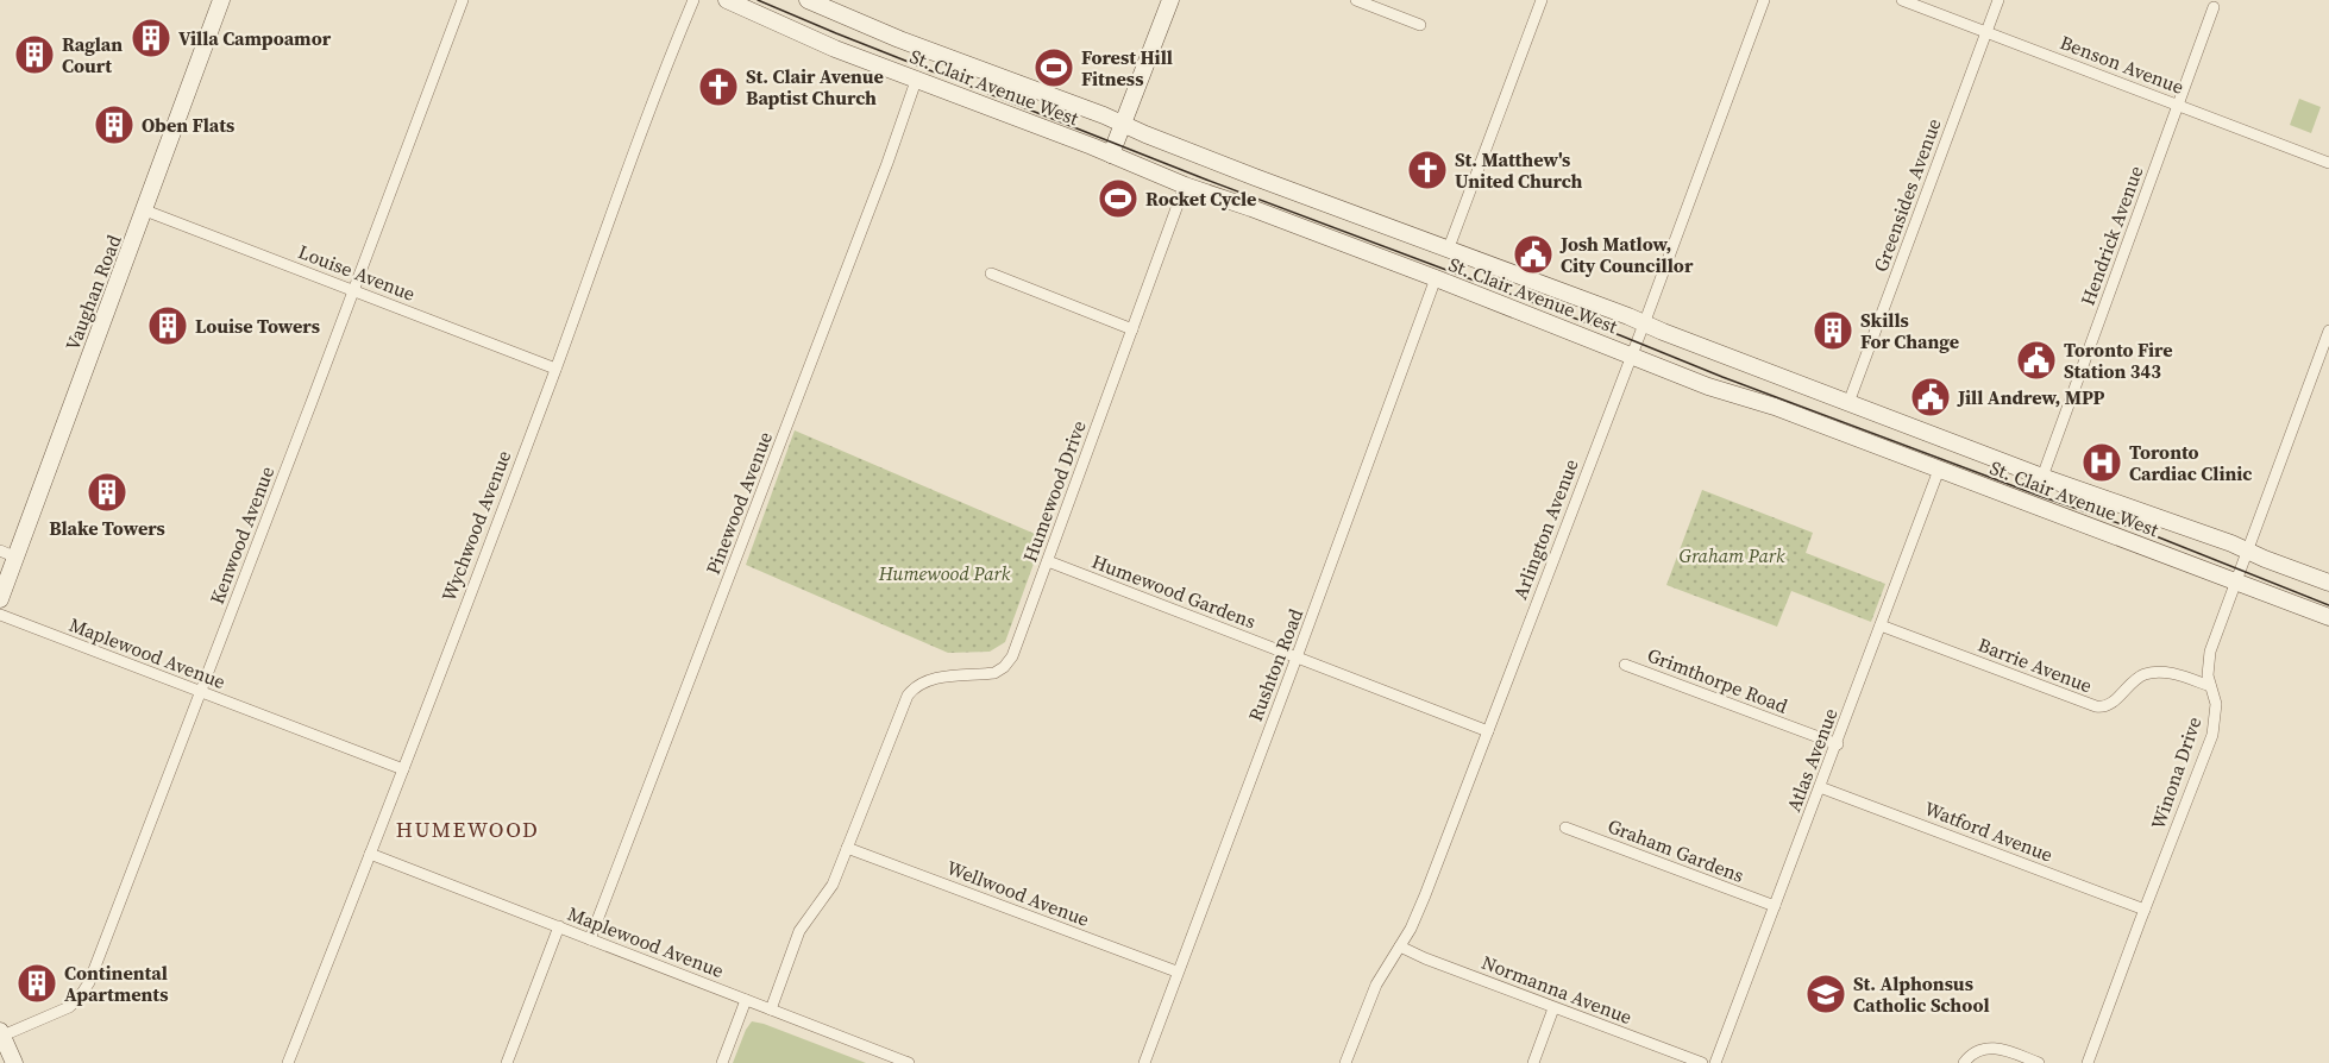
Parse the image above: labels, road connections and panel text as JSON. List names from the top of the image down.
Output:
{
  "streets": {
    "main road": ["St. Clair Avenue West", "Vaughan Road"],
    "street": [
      "Benson Avenue",
      "Greensides Avenue",
      "Hendrick Avenue",
      "Louise Avenue",
      "Humewood Drive",
      "Pinewood Avenue",
      "Wychwood Avenue",
      "Arlington Avenue",
      "Kenwood Avenue",
      "Humewood Gardens",
      "Maplewood Avenue",
      "Rushton Road",
      "Barrie Avenue",
      "Grimthorpe Road",
      "Atlas Avenue",
      "Winona Drive",
      "Watford Avenue",
      "Graham Gardens",
      "Wellwood Avenue",
      "Normanna Avenue"
    ]
  },
  "crossings": [
    ["Benson Avenue", "Greensides Avenue"],
    ["Benson Avenue", "Hendrick Avenue"],
    ["St. Clair Avenue West", "Greensides Avenue"],
    ["St. Clair Avenue West", "Hendrick Avenue"],
    ["St. Clair Avenue West", "Humewood Drive"],
    ["St. Clair Avenue West", "Pinewood Avenue"],
    ["St. Clair Avenue West", "Arlington Avenue"],
    ["St. Clair Avenue West", "Rushton Road"],
    ["St. Clair Avenue West", "Atlas Avenue"],
    ["St. Clair Avenue West", "Winona Drive"],
    ["Louise Avenue", "Vaughan Road"],
    ["Louise Avenue", "Wychwood Avenue"],
    ["Louise Avenue", "Kenwood Avenue"],
    ["Humewood Drive", "Humewood Gardens"],
    ["Humewood Drive", "Maplewood Avenue"],
    ["Humewood Drive", "Wellwood Avenue"],
    ["Pinewood Avenue", "Maplewood Avenue"],
    ["Wychwood Avenue", "Maplewood Avenue"],
    ["Arlington Avenue", "Humewood Gardens"],
    ["Arlington Avenue", "Normanna Avenue"],
    ["Kenwood Avenue", "Maplewood Avenue"],
    ["Humewood Gardens", "Rushton Road"],
    ["Rushton Road", "Wellwood Avenue"],
    ["Barrie Avenue", "Atlas Avenue"],
    ["Barrie Avenue", "Winona Drive"],
    ["Grimthorpe Road", "Atlas Avenue"],
    ["Atlas Avenue", "Watford Avenue"],
    ["Atlas Avenue", "Graham Gardens"],
    ["Winona Drive", "Watford Avenue"]
  ],
  "districts": ["HUMEWOOD"],
  "parks": ["Graham Park", "Humewood Park"],
  "places": {
    "building": [
      "Villa Campoamor",
      "Raglan Court",
      "Oben Flats",
      "Louise Towers",
      "Skills For Change",
      "Blake Towers",
      "Continental Apartments"
    ],
    "sports": ["Forest Hill Fitness", "Rocket Cycle"],
    "church": ["St. Clair Avenue Baptist Church", "St. Matthew's United Church"],
    "public building": ["Josh Matlow, City Councillor", "Toronto Fire Station 343", "Jill Andrew, MPP"],
    "hospital": ["Toronto Cardiac Clinic"],
    "school or university": ["St. Alphonsus Catholic School"]
  }
}
